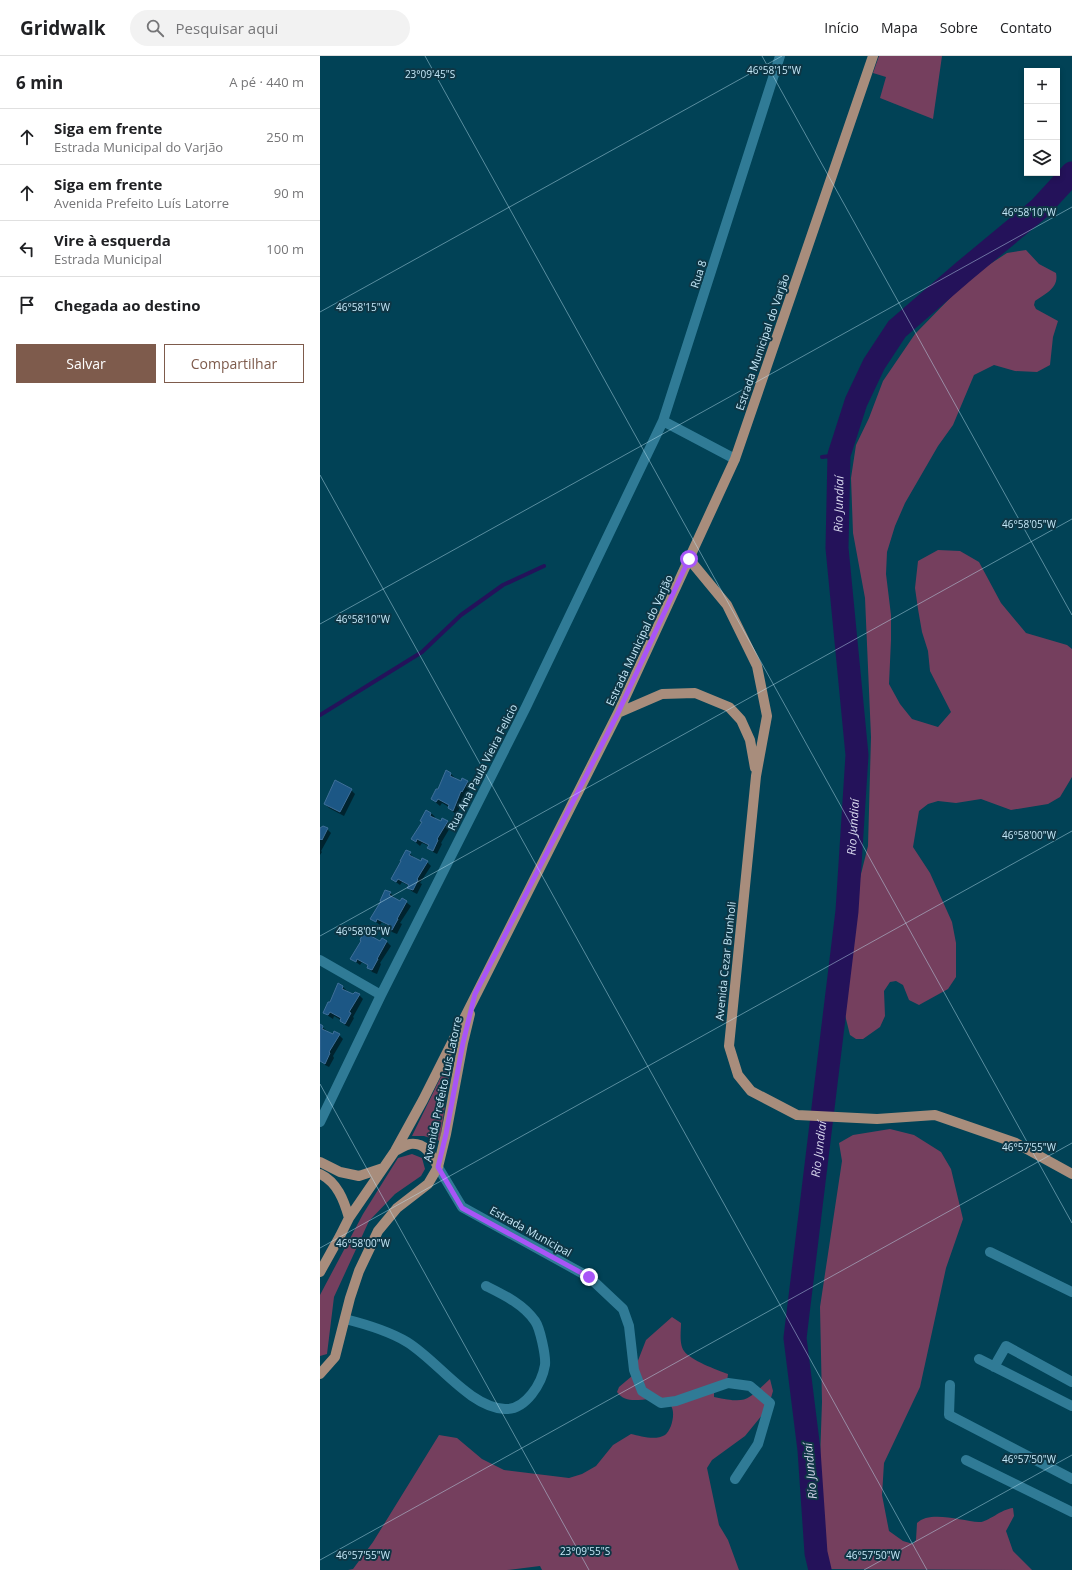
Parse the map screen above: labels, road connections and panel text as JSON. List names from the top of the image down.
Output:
{
  "streets": {
    "main road": ["Estrada Municipal do Varjão", "Avenida Cezar Brunholi", "Avenida Prefeito Luís Latorre"],
    "street": ["Rua 8", "Rua Ana Paula Vieira Felicio", "Estrada Municipal"]
  },
  "crossings": [
    ["Rua 8", "Rua Ana Paula Vieira Felicio"],
    ["Estrada Municipal do Varjão", "Avenida Cezar Brunholi"],
    ["Estrada Municipal do Varjão", "Avenida Prefeito Luís Latorre"],
    ["Avenida Prefeito Luís Latorre", "Estrada Municipal"]
  ],
  "water": ["Rio Jundiaí"],
  "page": {
    "header": "Gridwalk",
    "search": "Pesquisar aqui",
    "nav": [
      "Início",
      "Mapa",
      "Sobre",
      "Contato"
    ],
    "heading": ["6 min", "A pé · 440 m"],
    "map_buttons": ["+", "−"],
    "list": [
      ["Siga em frente", "Estrada Municipal do Varjão", "250 m"],
      ["Siga em frente", "Avenida Prefeito Luís Latorre", "90 m"],
      ["Vire à esquerda", "Estrada Municipal", "100 m"],
      "Chegada ao destino"
    ],
    "buttons": ["Salvar", "Compartilhar"]
  },
  "coordinates": [
    "46°58'15\"W",
    "23°09'45\"S",
    "46°58'10\"W",
    "46°58'05\"W",
    "46°58'00\"W",
    "46°57'55\"W",
    "46°57'50\"W",
    "23°09'55\"S"
  ]
}
